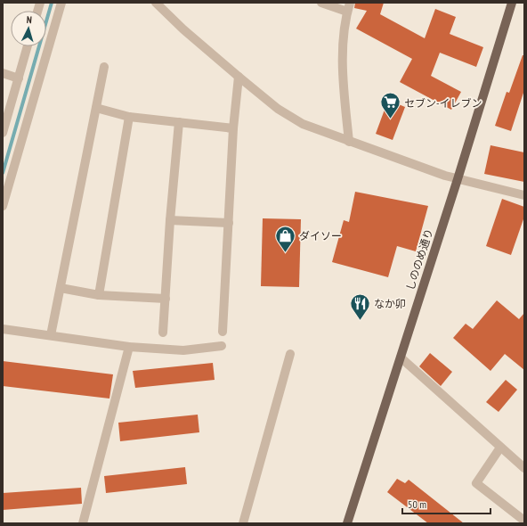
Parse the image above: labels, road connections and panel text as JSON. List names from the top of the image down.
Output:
{
  "streets": {
    "main road": ["しののめ通り"]
  },
  "places": {
    "supermarket": ["セブン-イレブン"],
    "shop": ["ダイソー"],
    "restaurant": ["なか卯"]
  },
  "scale_bar": "50 m",
  "north": "top"
}
